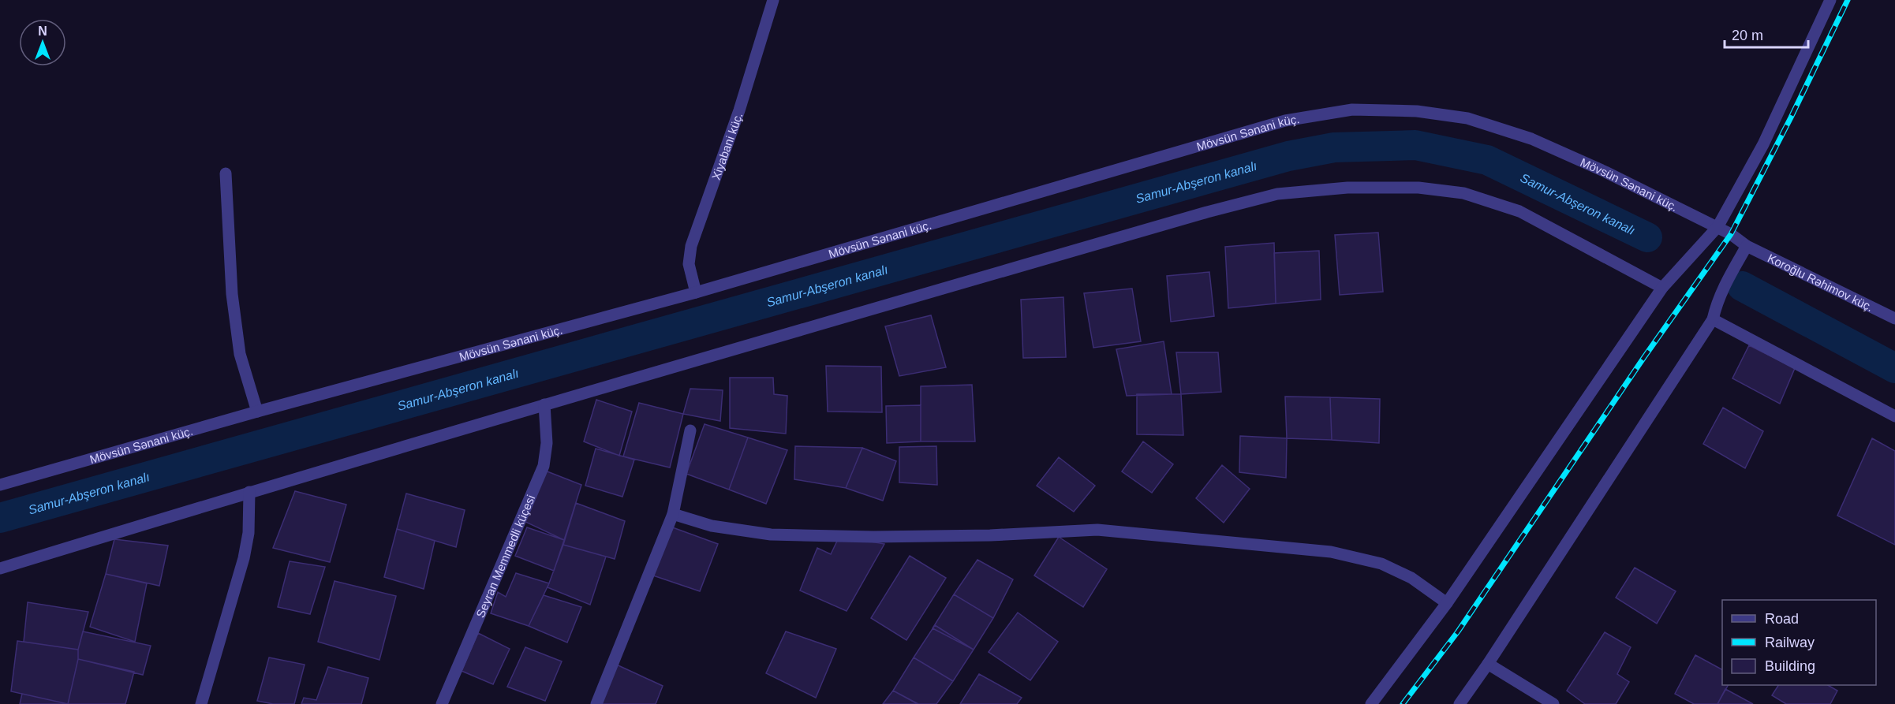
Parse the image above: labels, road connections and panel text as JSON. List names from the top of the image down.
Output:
{
  "streets": {
    "street": [
      "Mövsün Sənani küç.",
      "Xiyabani küç.",
      "Koroğlu Rəhimov küç.",
      "Seyran Memmedli küçesi"
    ]
  },
  "crossings": [
    ["Mövsün Sənani küç.", "Xiyabani küç."],
    ["Mövsün Sənani küç.", "Koroğlu Rəhimov küç."]
  ],
  "water": ["Samur-Abşeron kanalı"],
  "legend": ["Road", "Railway", "Building"],
  "scale_bar": "20 m",
  "north": "top"
}
